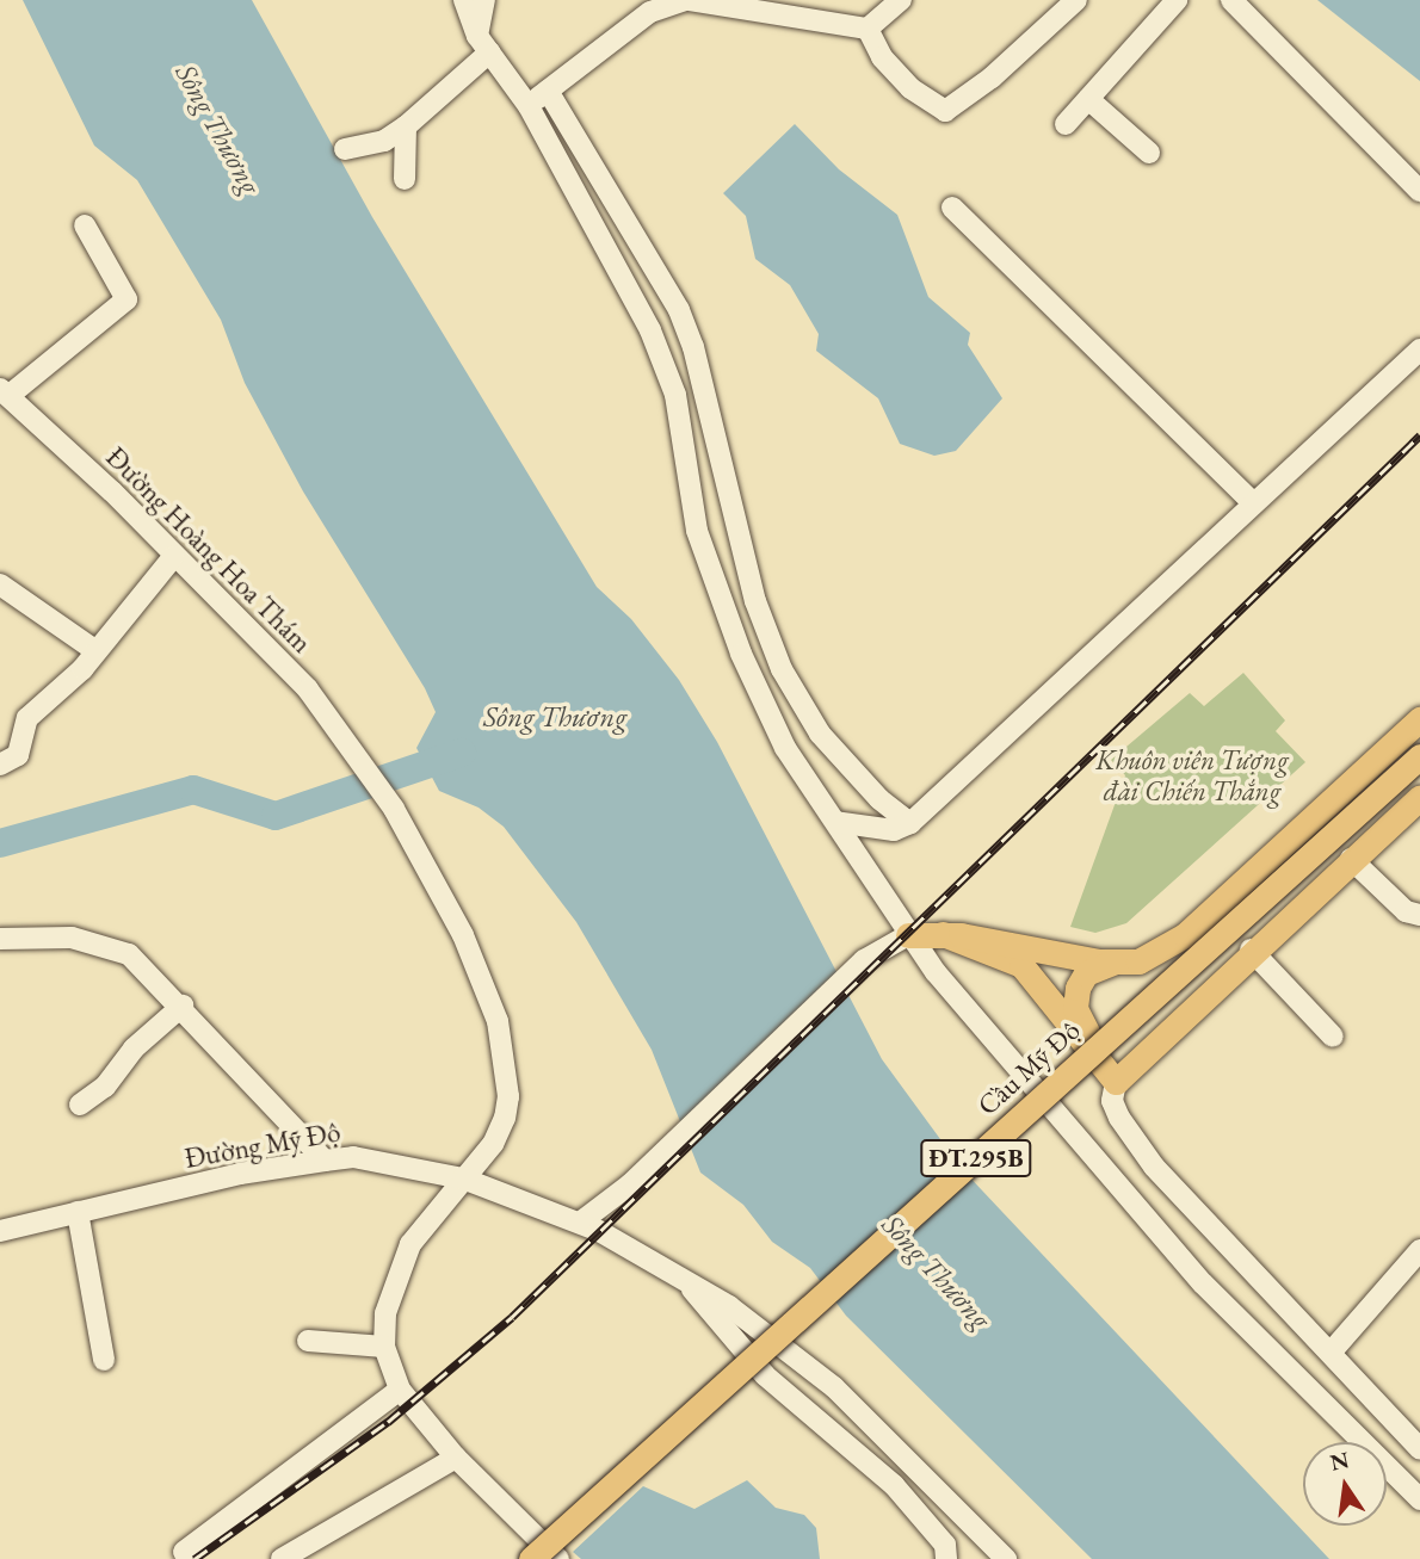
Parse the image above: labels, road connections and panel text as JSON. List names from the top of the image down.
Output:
{
  "streets": {
    "main road": ["Cầu Mỹ Độ", "ĐT.295B"],
    "street": ["Đường Hoàng Hoa Thám", "Đường Mỹ Độ"]
  },
  "crossings": [
    ["Đường Hoàng Hoa Thám", "Đường Mỹ Độ"]
  ],
  "water": ["Sông Thương"],
  "parks": ["Khuôn viên Tượng đài Chiến Thắng"],
  "north": "top"
}
